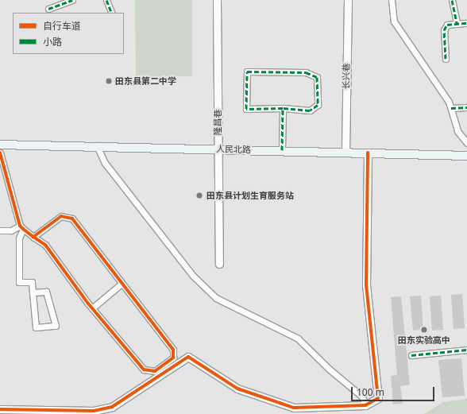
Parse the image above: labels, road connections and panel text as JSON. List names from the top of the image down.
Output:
{
  "streets": {
    "main road": ["人民北路"],
    "street": ["长兴巷", "隆昌巷"]
  },
  "crossings": [
    ["长兴巷", "人民北路"],
    ["隆昌巷", "人民北路"]
  ],
  "places": ["田东县第二中学", "田东县计划生育服务站", "田东实验高中"],
  "legend": ["自行车道", "小路"],
  "scale_bar": "100 m"
}
